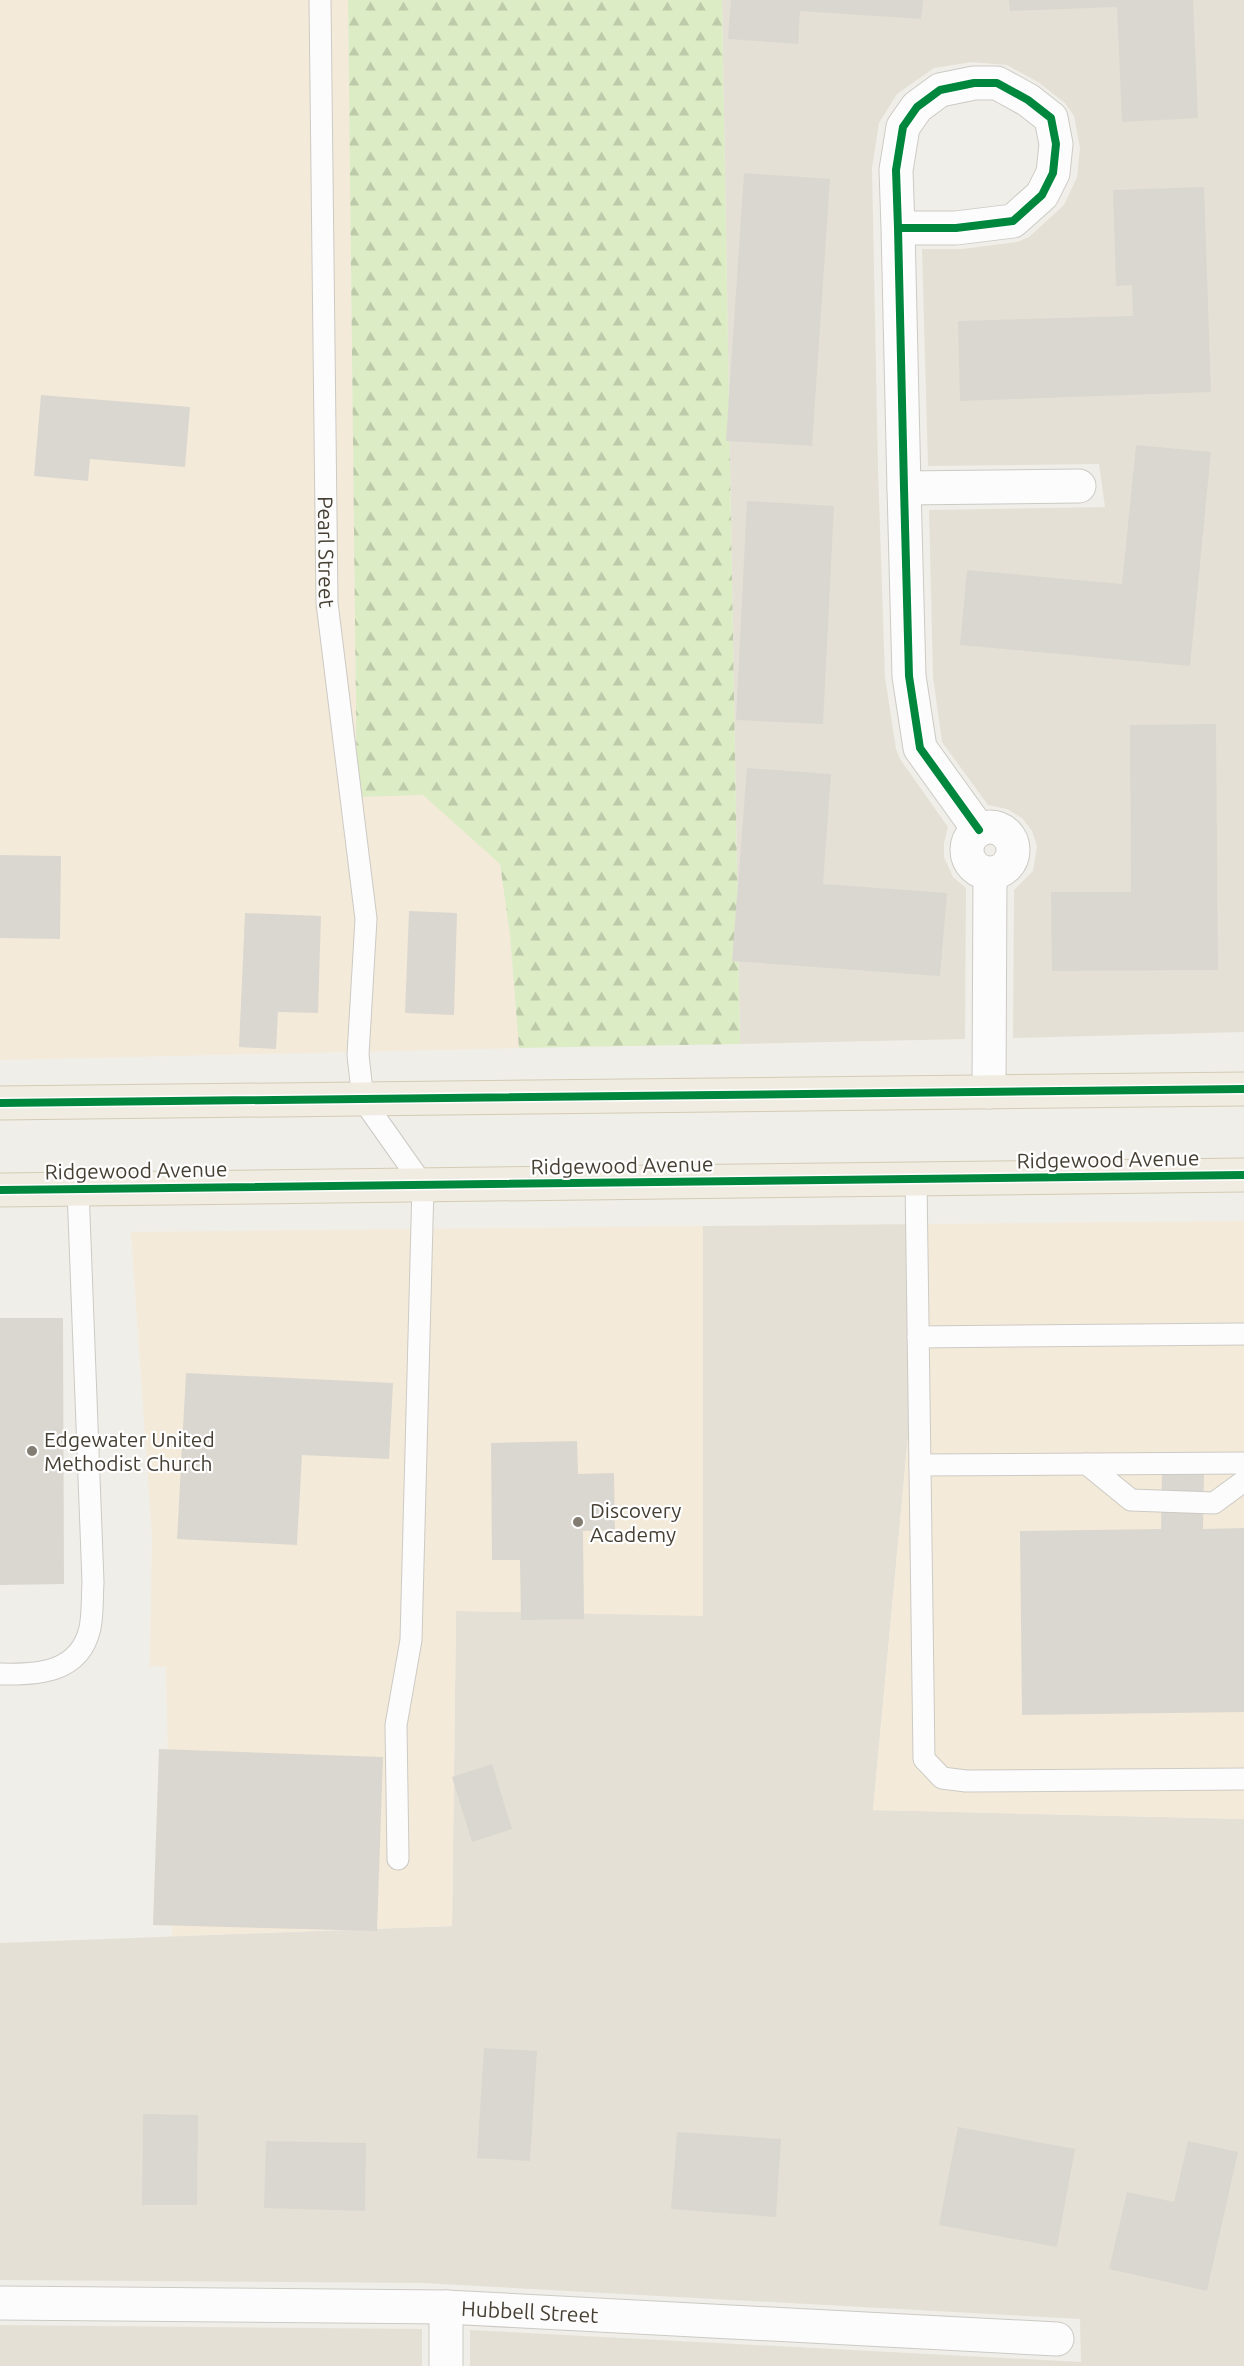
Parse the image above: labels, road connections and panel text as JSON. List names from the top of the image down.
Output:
{
  "streets": {
    "main road": ["Ridgewood Avenue"],
    "street": ["Hubbell Street"],
    "lane": ["Pearl Street"]
  },
  "places": ["Edgewater United Methodist Church", "Discovery Academy"]
}
